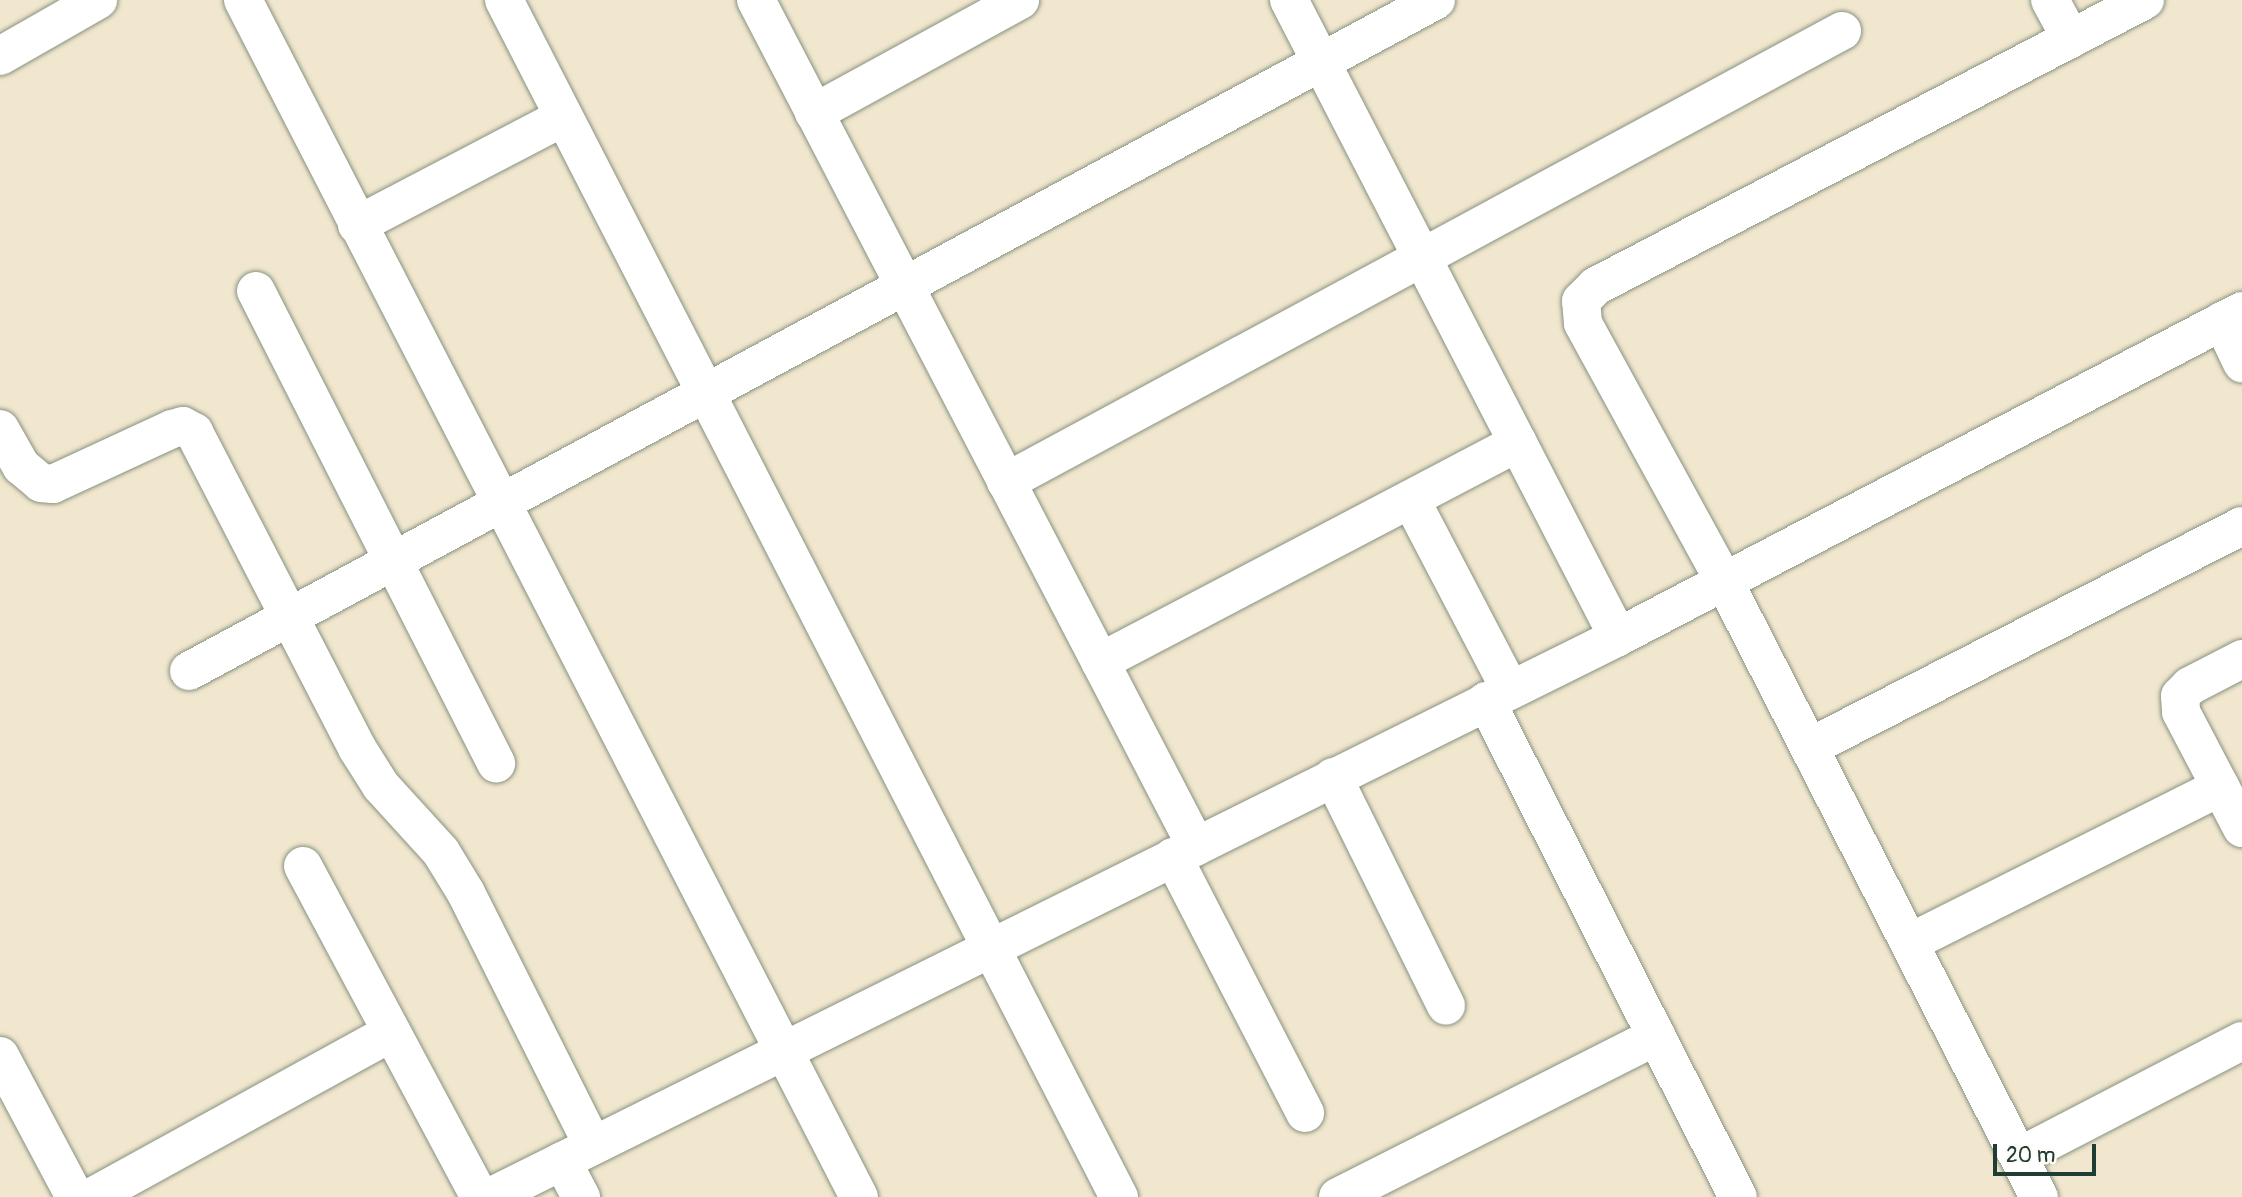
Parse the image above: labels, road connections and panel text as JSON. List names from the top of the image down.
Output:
{
  "scale_bar": "20 m"
}
